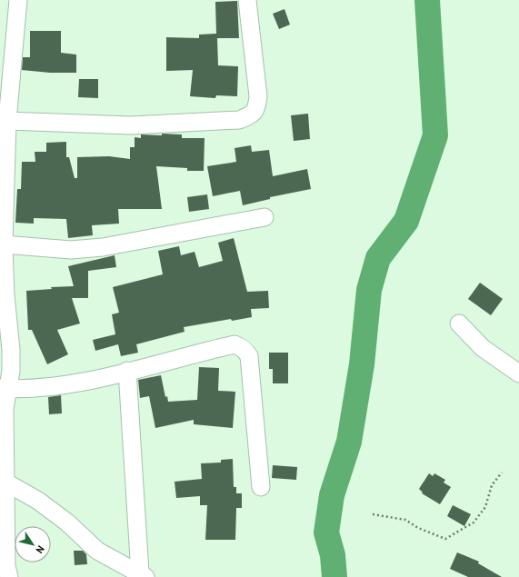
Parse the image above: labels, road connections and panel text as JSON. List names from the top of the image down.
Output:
{
  "north": "bottom right"
}
